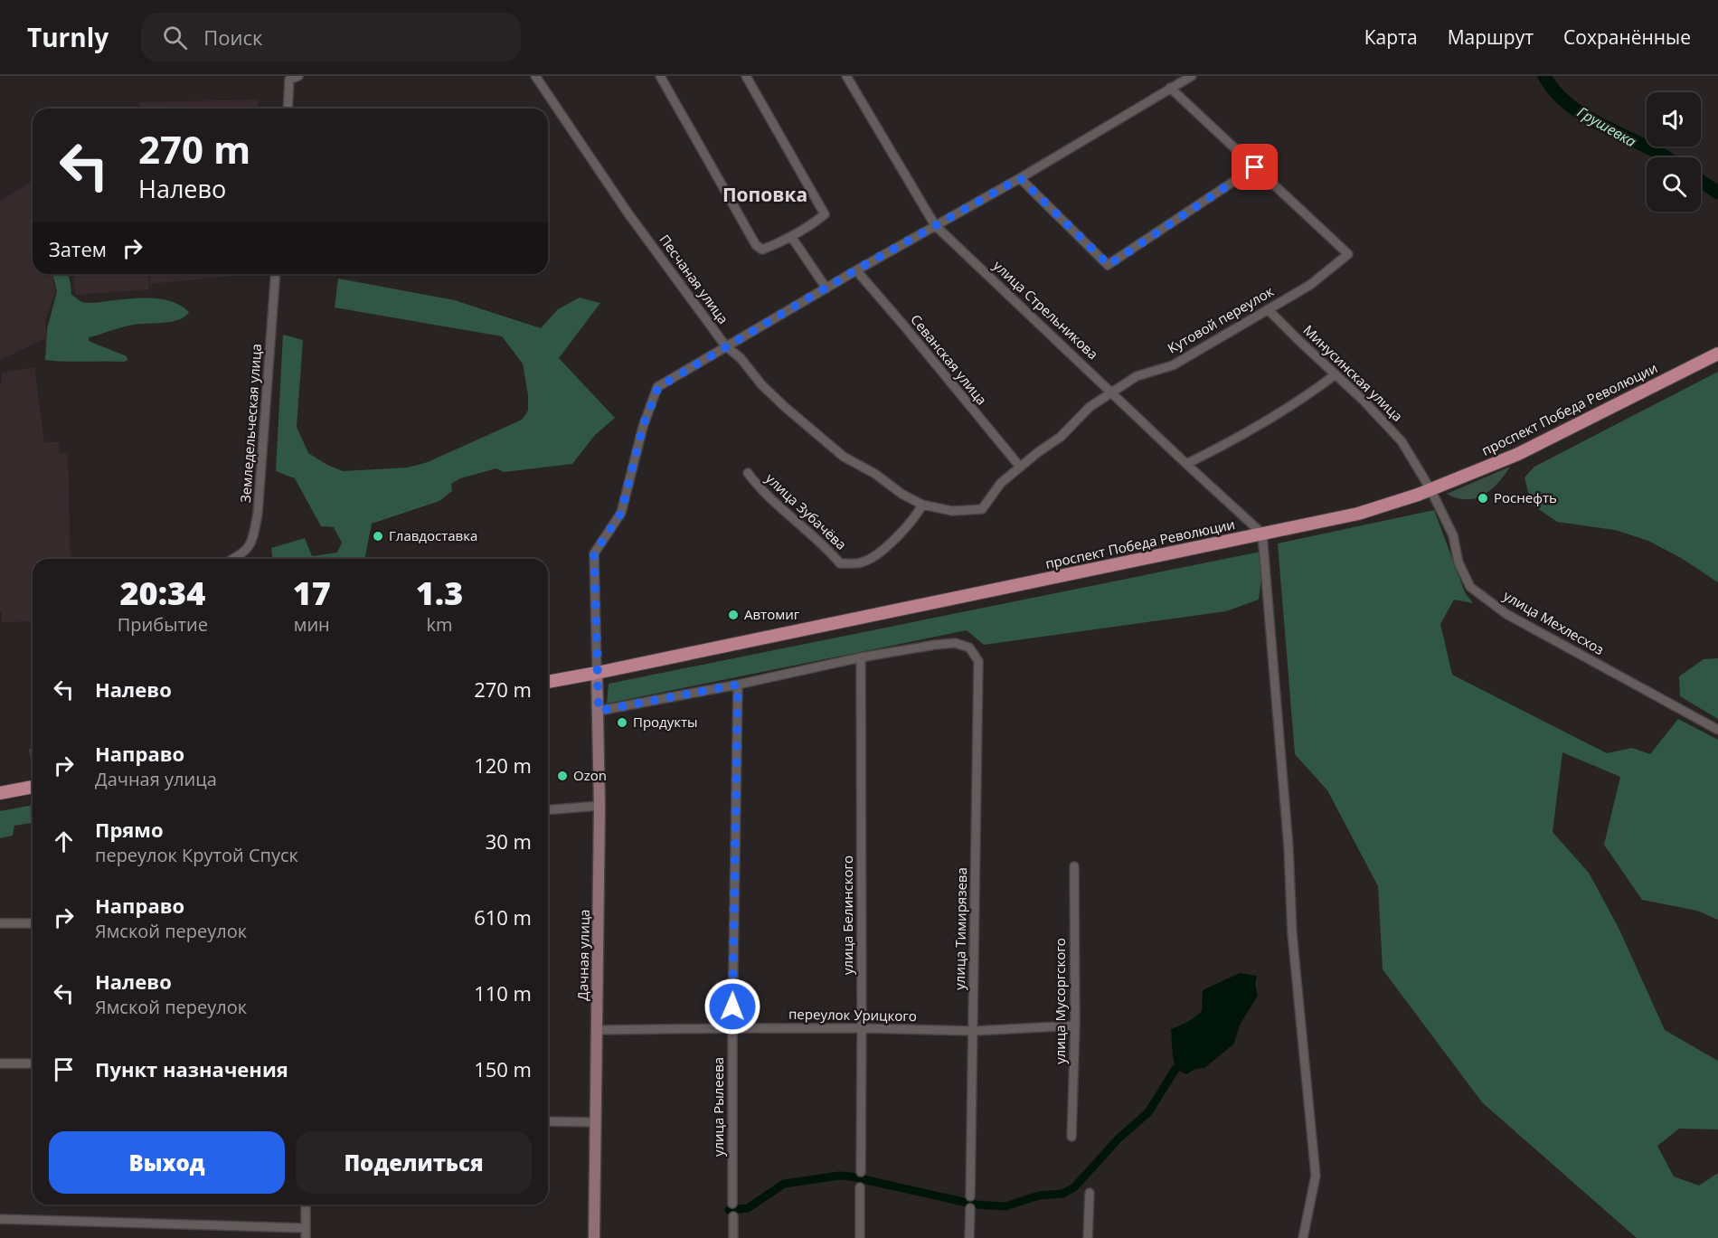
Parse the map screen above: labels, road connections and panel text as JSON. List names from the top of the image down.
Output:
{
  "streets": {
    "main road": ["проспект Победа Революции"],
    "street": [
      "Песчаная улица",
      "улица Стрельникова",
      "Кутовой переулок",
      "Севанская улица",
      "Минусинская улица",
      "Земледельческая улица",
      "улица Зубачёва",
      "улица Мехлесхоз",
      "улица Белинского",
      "улица Тимирязева",
      "Дачная улица",
      "улица Мусоргского",
      "переулок Урицкого",
      "улица Рылеева"
    ]
  },
  "crossings": [
    ["Песчаная улица", "Кутовой переулок"],
    ["Песчаная улица", "улица Зубачёва"],
    ["улица Стрельникова", "Кутовой переулок"],
    ["улица Стрельникова", "проспект Победа Революции"],
    ["Кутовой переулок", "Севанская улица"],
    ["Кутовой переулок", "Минусинская улица"],
    ["Минусинская улица", "проспект Победа Революции"],
    ["Минусинская улица", "улица Мехлесхоз"],
    ["проспект Победа Революции", "улица Мехлесхоз"],
    ["проспект Победа Революции", "Дачная улица"],
    ["улица Белинского", "улица Тимирязева"],
    ["улица Белинского", "переулок Урицкого"],
    ["улица Тимирязева", "переулок Урицкого"],
    ["Дачная улица", "переулок Урицкого"],
    ["улица Мусоргского", "переулок Урицкого"],
    ["переулок Урицкого", "улица Рылеева"]
  ],
  "districts": ["Поповка"],
  "water": ["Грушевка"],
  "places": [
    "Роснефть",
    "Главдоставка",
    "Автомиг",
    "Продукты",
    "Ozon"
  ],
  "page": {
    "header": "Turnly",
    "search": "Поиск",
    "nav": ["Карта", "Маршрут", "Сохранённые"],
    "turn": ["270 m", "Налево"],
    "then": "Затем",
    "eta": [
      "20:34",
      "Прибытие",
      "17",
      "мин",
      "1.3",
      "km"
    ],
    "list": [
      {
        "name": "Налево",
        "value": "270 m"
      },
      {
        "name": "Направо",
        "note": "Дачная улица",
        "value": "120 m"
      },
      {
        "name": "Прямо",
        "note": "переулок Крутой Спуск",
        "value": "30 m"
      },
      {
        "name": "Направо",
        "note": "Ямской переулок",
        "value": "610 m"
      },
      {
        "name": "Налево",
        "note": "Ямской переулок",
        "value": "110 m"
      },
      {
        "name": "Пункт назначения",
        "value": "150 m"
      }
    ],
    "buttons": ["Выход", "Поделиться"]
  }
}
